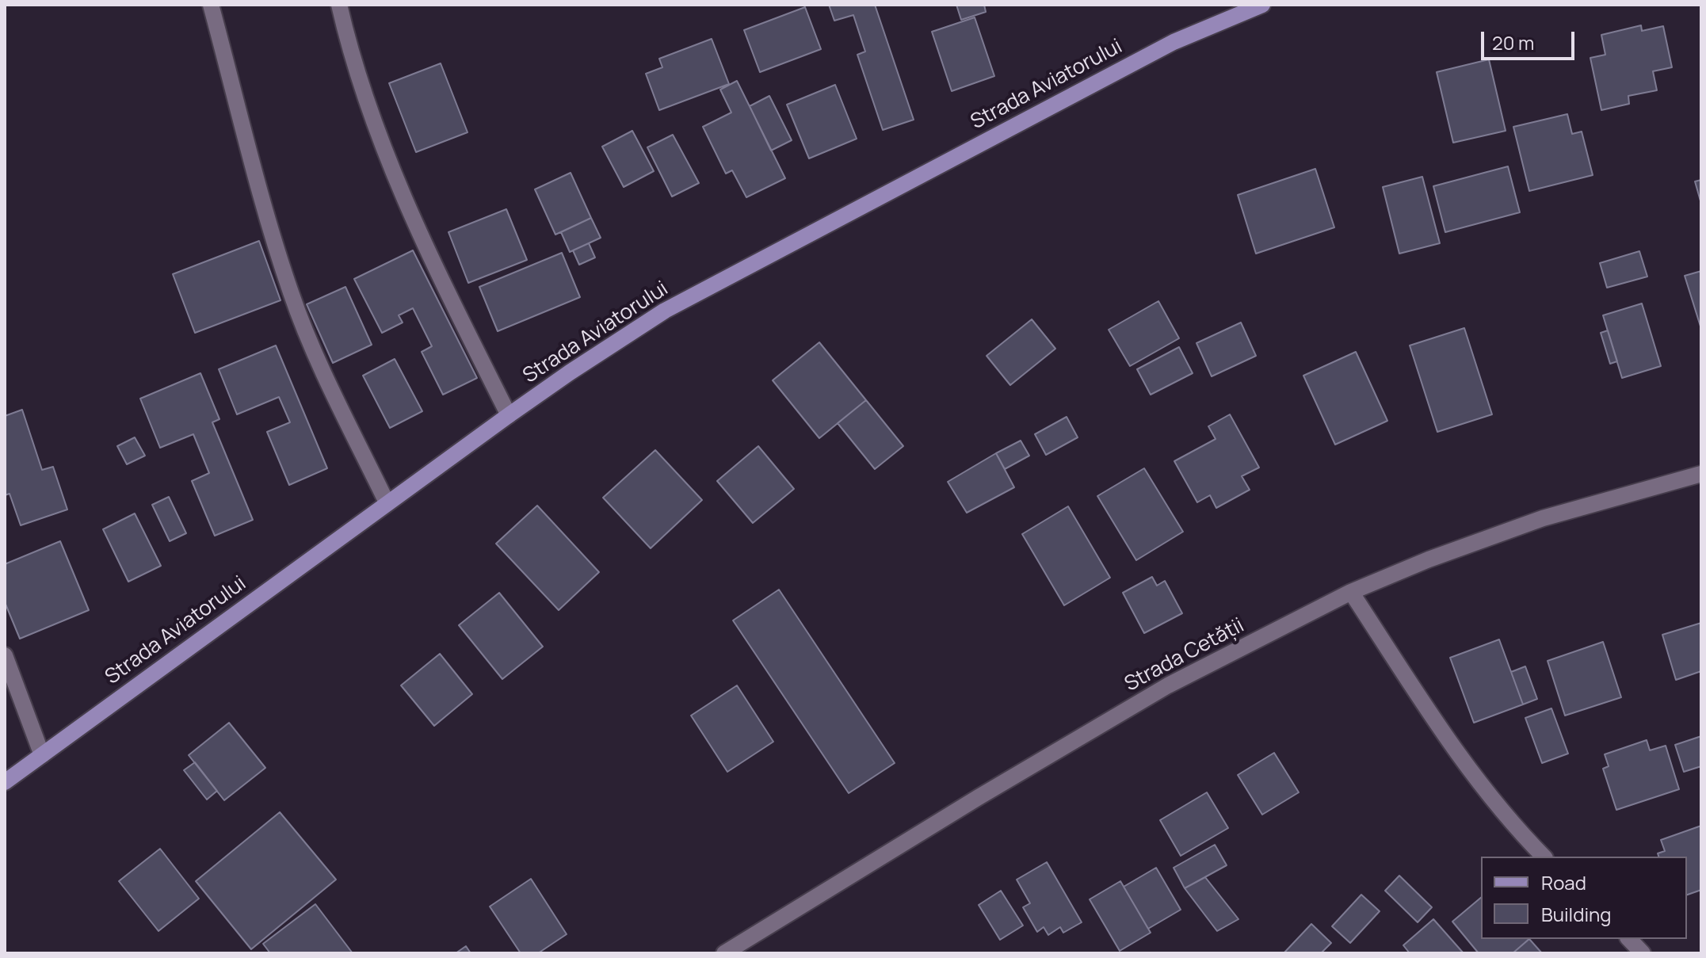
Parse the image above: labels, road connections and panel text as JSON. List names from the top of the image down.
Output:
{
  "streets": {
    "main road": ["Strada Aviatorului"],
    "street": ["Strada Cetății"]
  },
  "legend": ["Road", "Building"],
  "scale_bar": "20 m"
}
